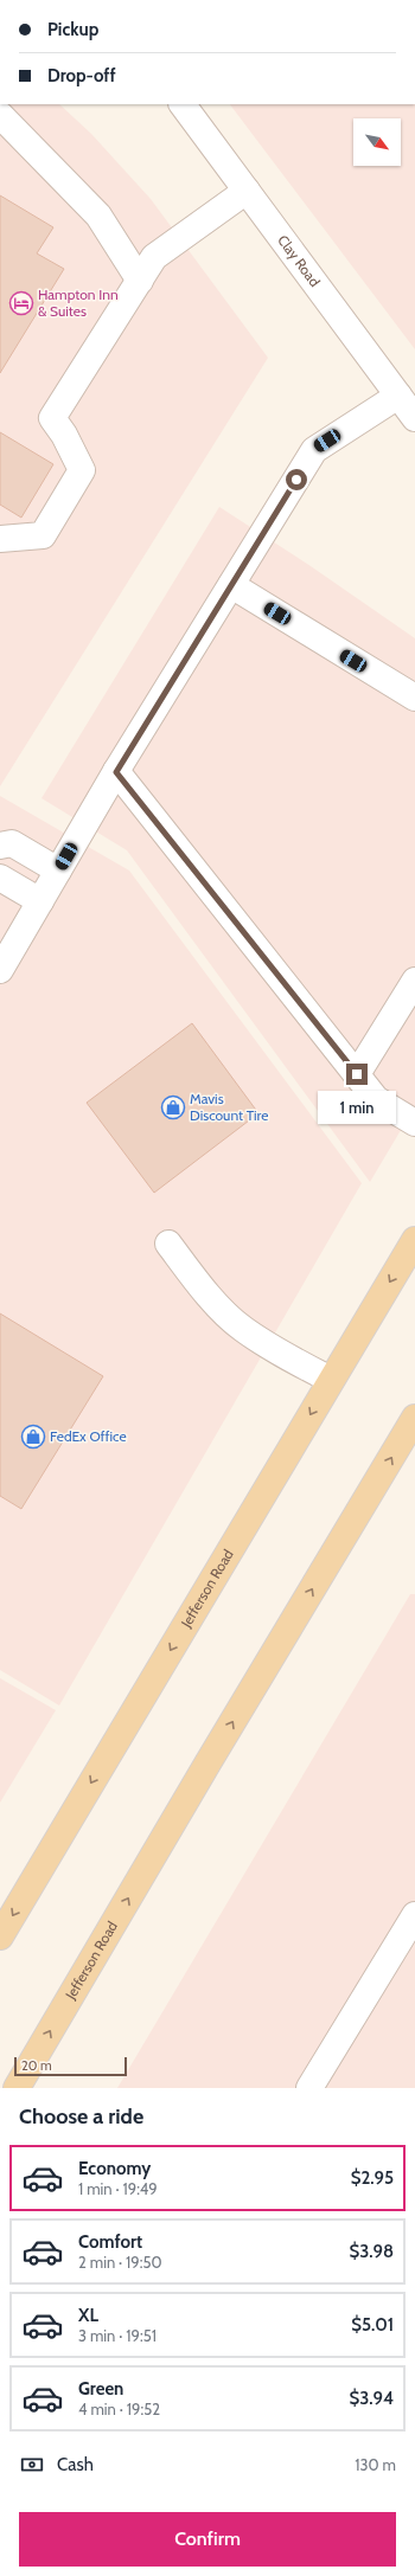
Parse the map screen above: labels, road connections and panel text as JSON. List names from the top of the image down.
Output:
{
  "streets": {
    "main road": ["Jefferson Road"],
    "street": ["Clay Road"]
  },
  "places": {
    "hotel": ["Hampton Inn & Suites"],
    "shop": ["Mavis Discount Tire", "FedEx Office"]
  },
  "scale_bar": "20 m",
  "north": "bottom right",
  "page": {
    "banner": ["Pickup", "Drop-off"],
    "bubble": "1 min",
    "scale": "20 m",
    "heading": "Choose a ride",
    "list": [
      {
        "name": "Economy",
        "note": "1 min · 19:49",
        "value": "$2.95"
      },
      {
        "name": "Comfort",
        "note": "2 min · 19:50",
        "value": "$3.98"
      },
      {
        "name": "XL",
        "note": "3 min · 19:51",
        "value": "$5.01"
      },
      {
        "name": "Green",
        "note": "4 min · 19:52",
        "value": "$3.94"
      }
    ],
    "pay": ["Cash", "130 m"],
    "buttons": "Confirm"
  }
}
